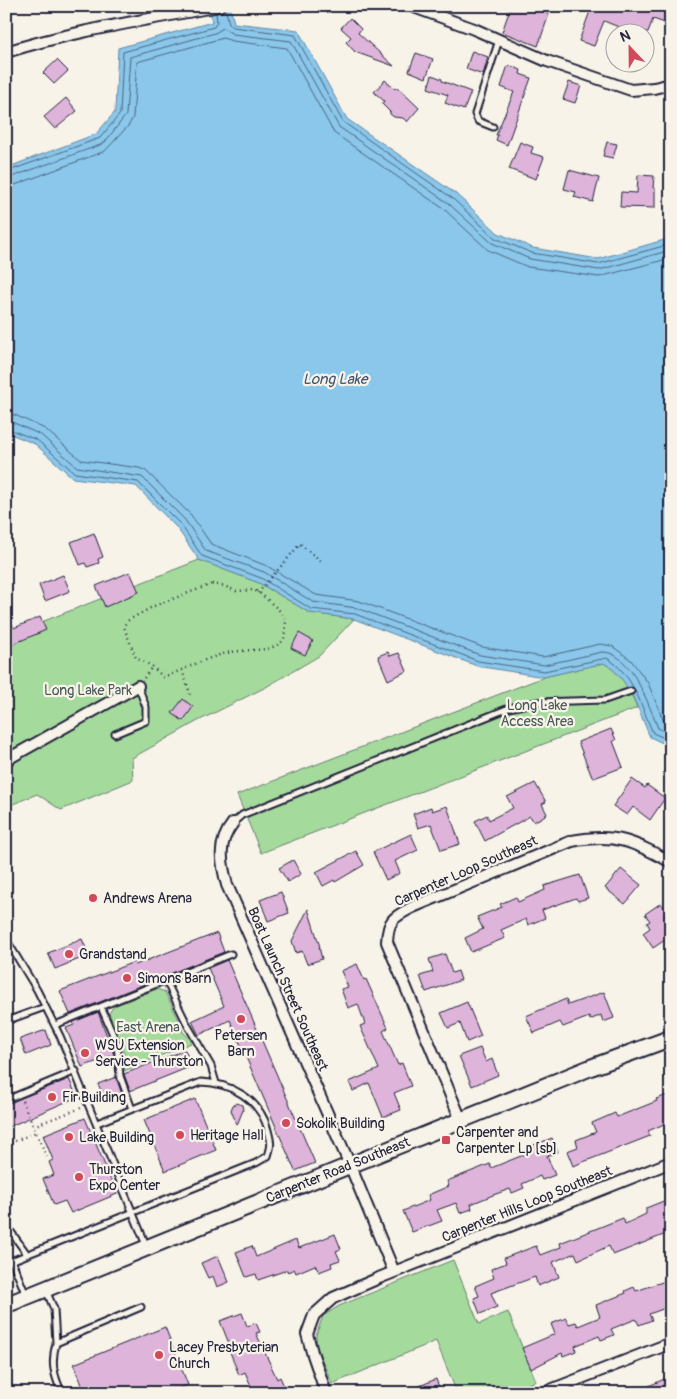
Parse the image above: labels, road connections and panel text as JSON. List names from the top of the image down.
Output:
{
  "streets": {
    "street": [
      "Carpenter Loop Southeast",
      "Boat Launch Street Southeast",
      "Carpenter Road Southeast",
      "Carpenter Hills Loop Southeast"
    ]
  },
  "crossings": [
    ["Carpenter Loop Southeast", "Carpenter Road Southeast"],
    ["Boat Launch Street Southeast", "Carpenter Road Southeast"]
  ],
  "water": ["Long Lake"],
  "parks": ["Long Lake Park", "Long Lake Access Area", "East Arena"],
  "places": {
    "other": [
      "Andrews Arena",
      "Grandstand",
      "Simons Barn",
      "Petersen Barn",
      "WSU Extension Service - Thurston",
      "Fir Building",
      "Sokolik Building",
      "Heritage Hall",
      "Lake Building",
      "Thurston Expo Center",
      "Lacey Presbyterian Church"
    ],
    "transit": ["Carpenter and Carpenter Lp [sb]"]
  },
  "north": "top"
}
